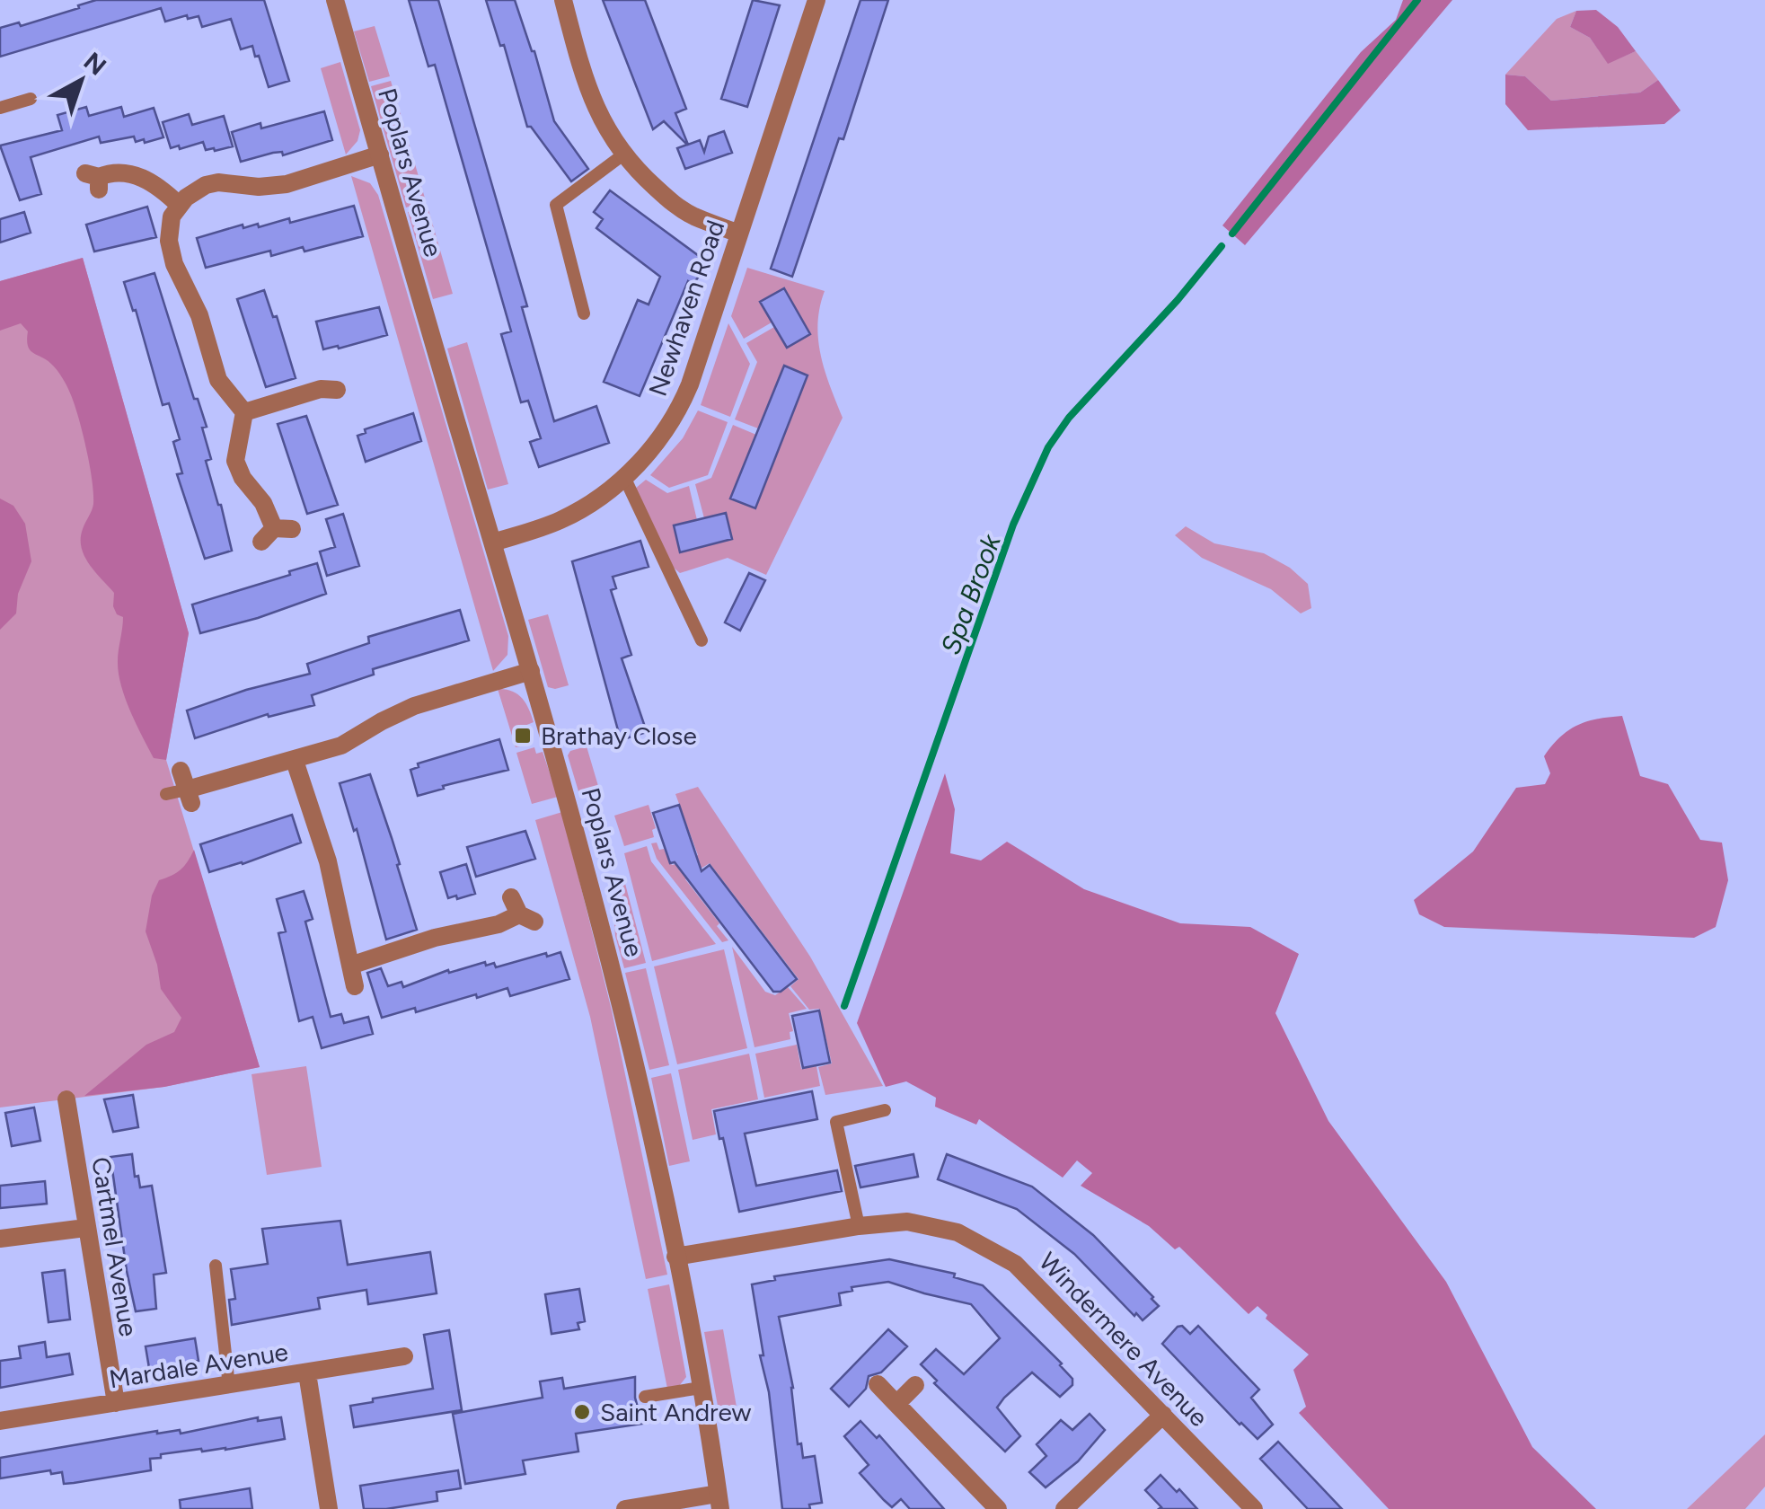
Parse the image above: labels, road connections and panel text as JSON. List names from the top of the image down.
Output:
{
  "streets": {
    "street": [
      "Poplars Avenue",
      "Newhaven Road",
      "Cartmel Avenue",
      "Windermere Avenue",
      "Mardale Avenue"
    ]
  },
  "crossings": [
    ["Poplars Avenue", "Newhaven Road"],
    ["Poplars Avenue", "Windermere Avenue"],
    ["Cartmel Avenue", "Mardale Avenue"]
  ],
  "water": ["Spa Brook"],
  "places": {
    "transit": ["Brathay Close"],
    "other": ["Saint Andrew"]
  },
  "north": "top right"
}
